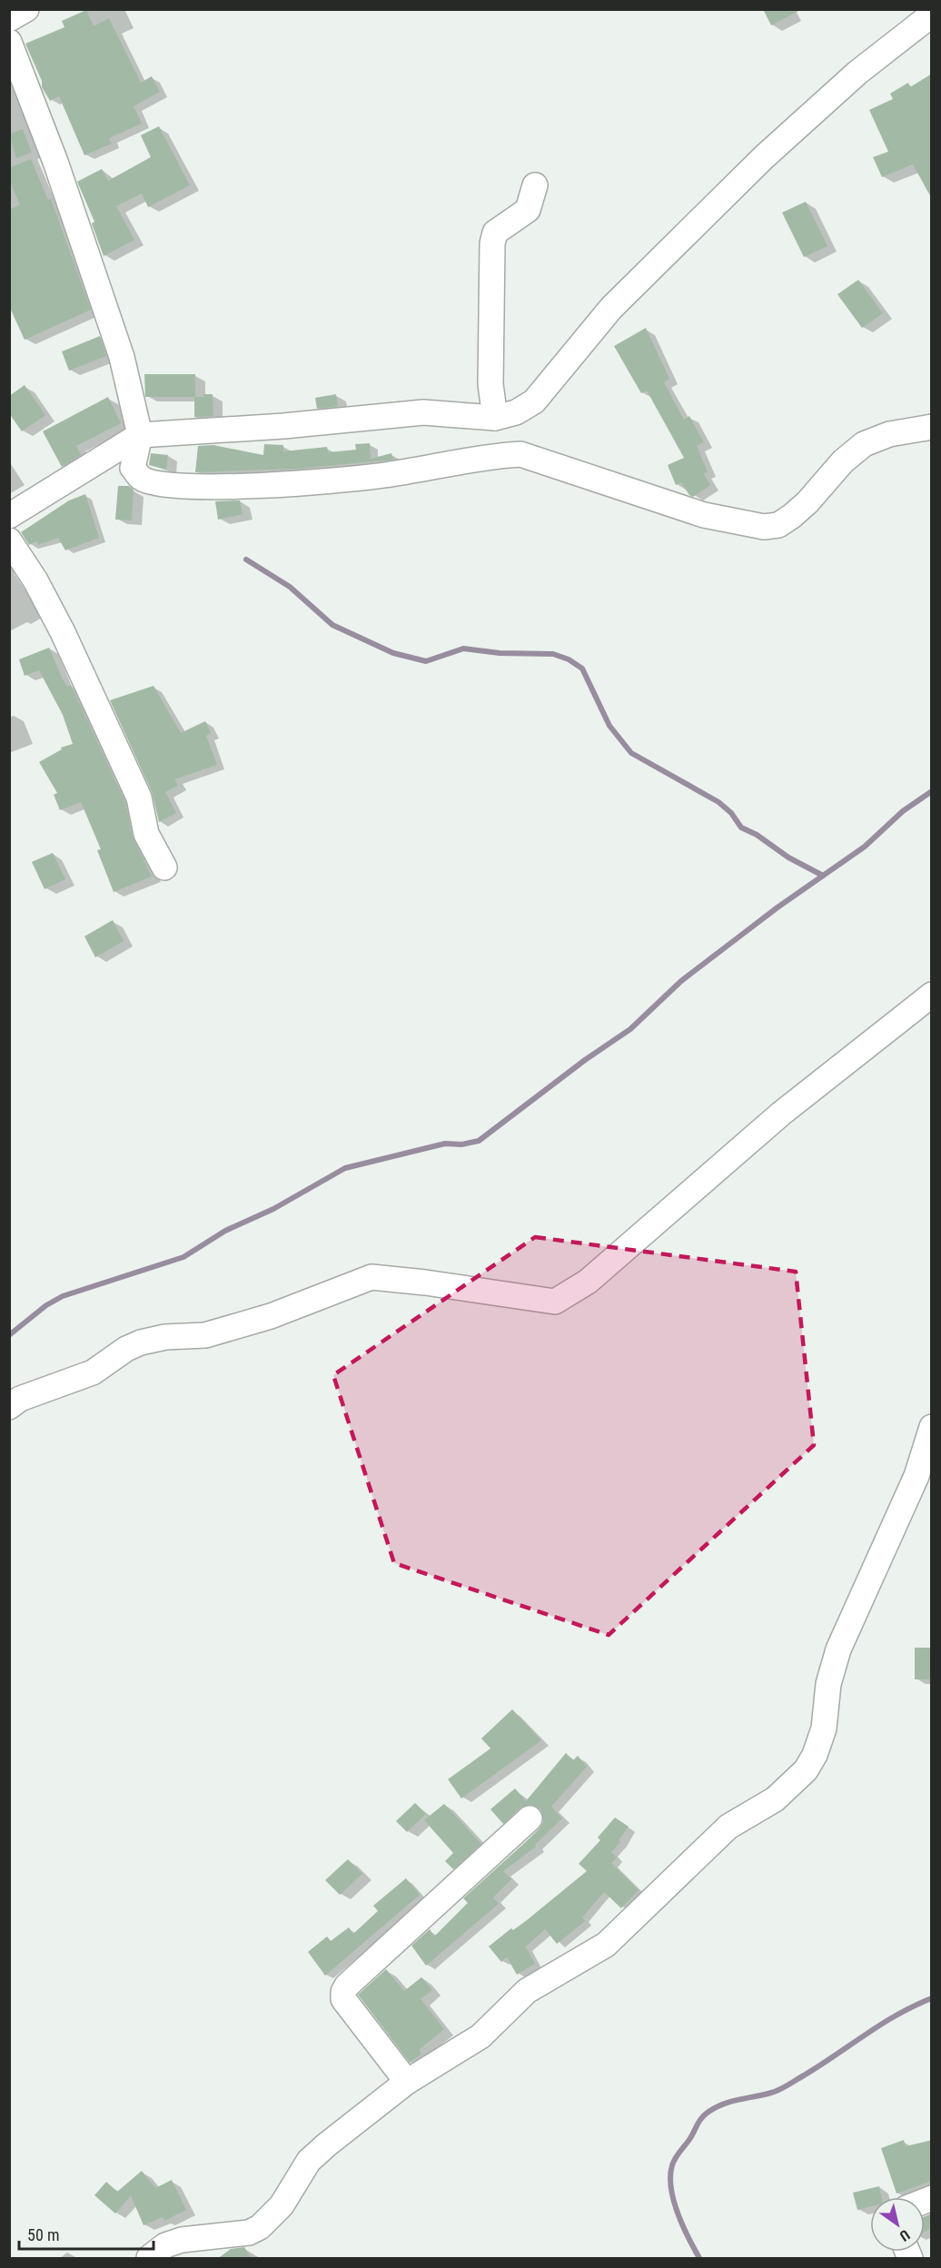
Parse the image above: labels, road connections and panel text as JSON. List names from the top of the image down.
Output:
{
  "scale_bar": "50 m",
  "north": "bottom right"
}
